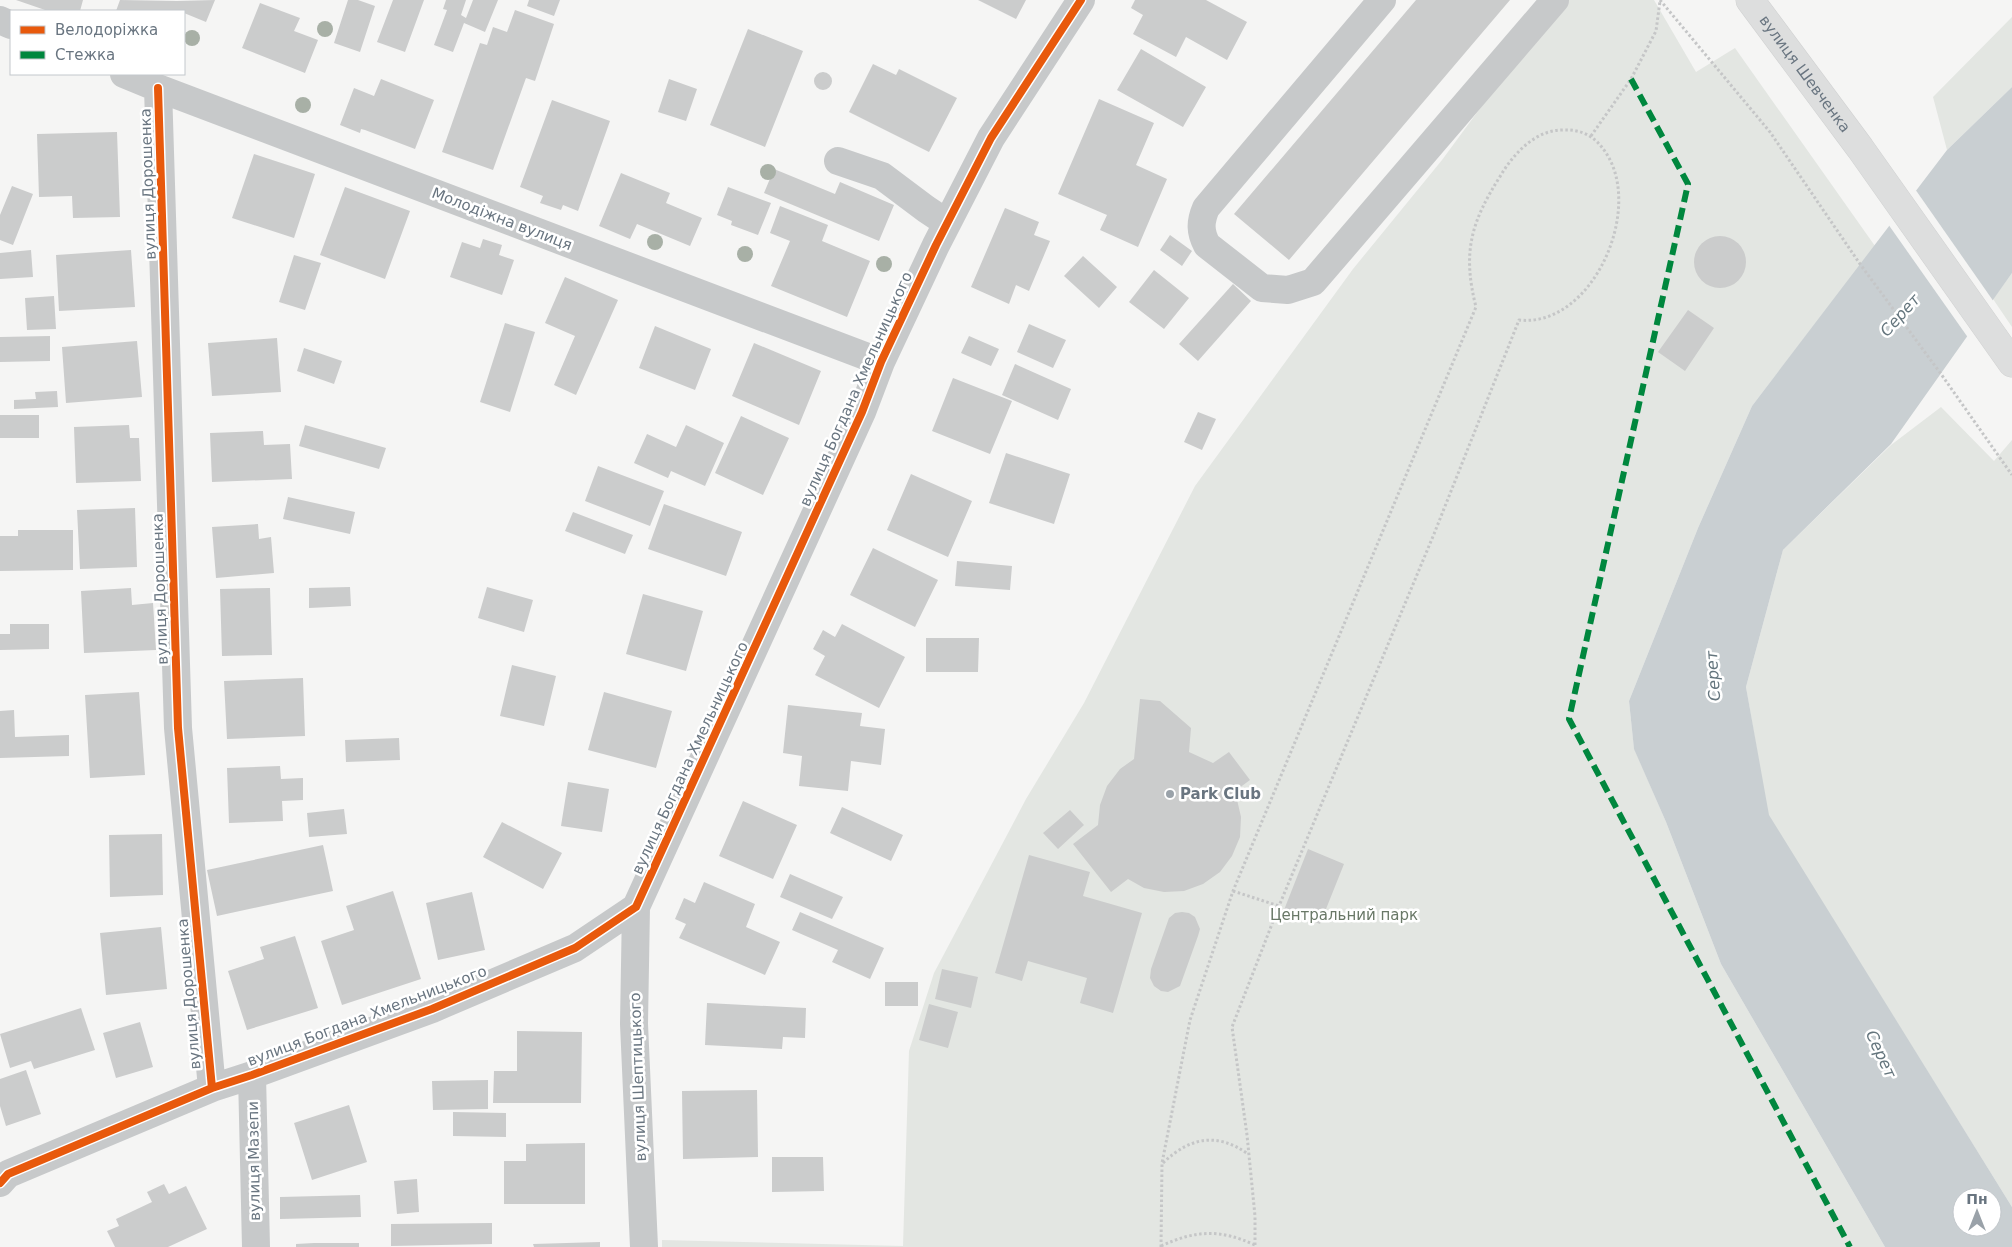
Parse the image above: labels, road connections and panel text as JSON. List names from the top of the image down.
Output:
{
  "streets": {
    "main road": ["вулиця Шевченка"],
    "street": [
      "вулиця Дорошенка",
      "Молодіжна вулиця",
      "вулиця Богдана Хмельницького",
      "вулиця Шептицького",
      "вулиця Мазепи"
    ]
  },
  "crossings": [
    ["вулиця Дорошенка", "Молодіжна вулиця"],
    ["вулиця Дорошенка", "вулиця Богдана Хмельницького"],
    ["Молодіжна вулиця", "вулиця Богдана Хмельницького"],
    ["вулиця Богдана Хмельницького", "вулиця Шептицького"],
    ["вулиця Богдана Хмельницького", "вулиця Мазепи"]
  ],
  "water": ["Серет"],
  "parks": ["Центральний парк"],
  "places": ["Park Club"],
  "legend": ["Велодоріжка", "Стежка"],
  "north": "top"
}
